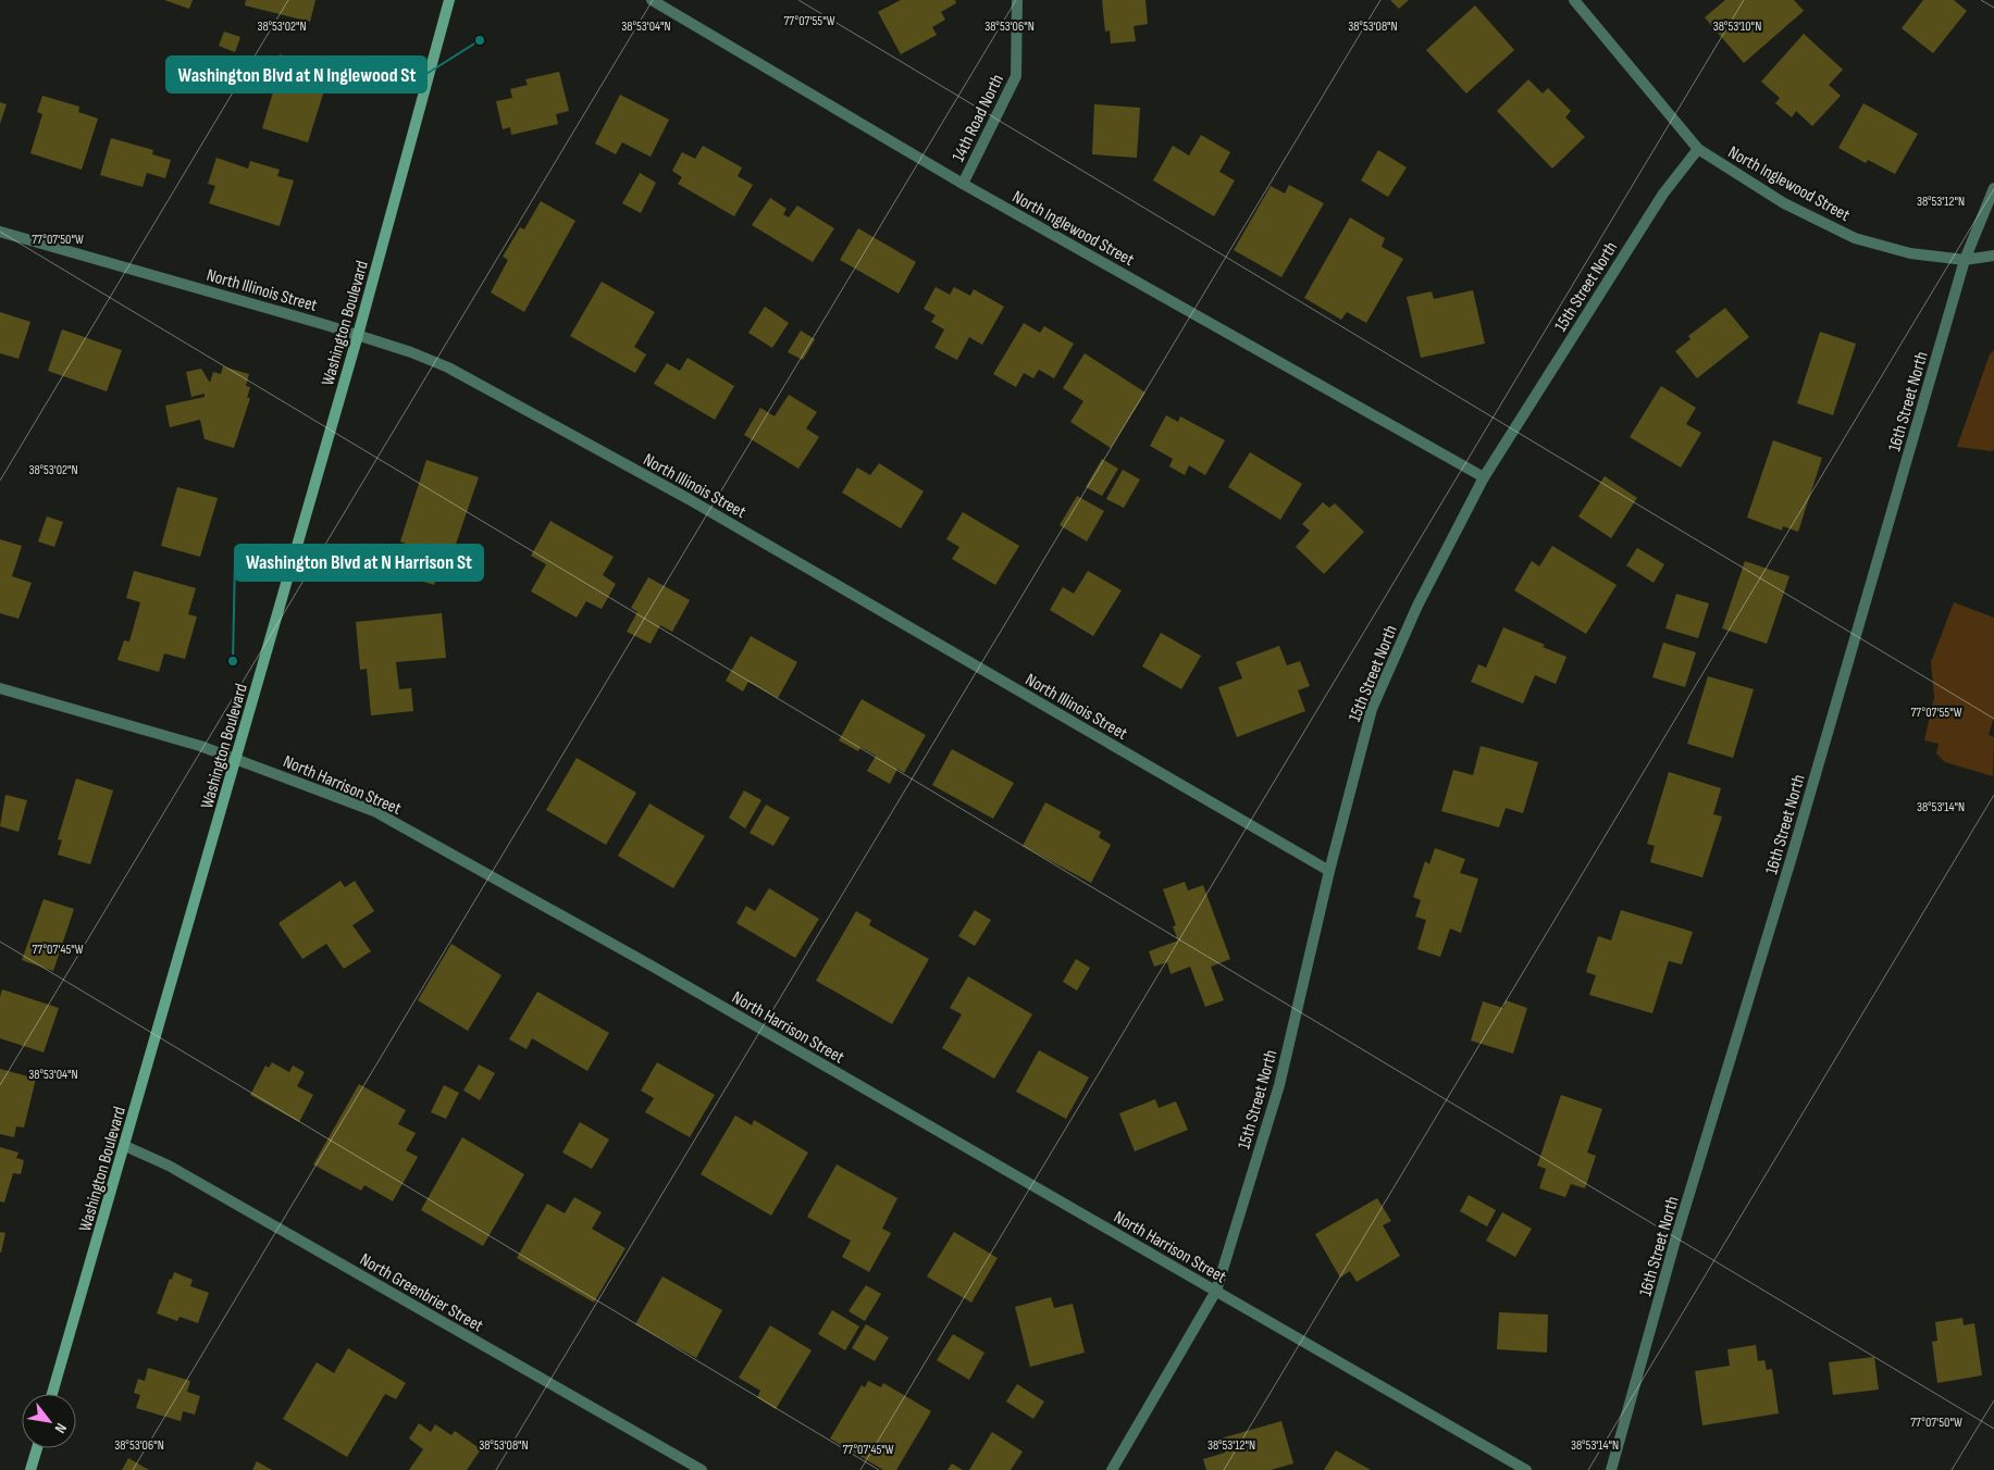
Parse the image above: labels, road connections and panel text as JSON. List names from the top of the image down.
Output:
{
  "streets": {
    "main road": ["Washington Boulevard"],
    "street": [
      "14th Road North",
      "North Inglewood Street",
      "15th Street North",
      "North Illinois Street",
      "16th Street North",
      "North Harrison Street",
      "North Greenbrier Street"
    ]
  },
  "crossings": [
    ["14th Road North", "North Inglewood Street"],
    ["North Inglewood Street", "15th Street North"],
    ["North Inglewood Street", "16th Street North"],
    ["15th Street North", "North Illinois Street"],
    ["15th Street North", "North Harrison Street"],
    ["North Illinois Street", "Washington Boulevard"],
    ["Washington Boulevard", "North Harrison Street"],
    ["Washington Boulevard", "North Greenbrier Street"]
  ],
  "places": ["Washington Blvd at N Inglewood St", "Washington Blvd at N Harrison St"],
  "north": "bottom right",
  "coordinates": [
    "77°07'55\"W",
    "38°53'04\"N",
    "38°53'10\"N",
    "38°53'02\"N",
    "38°53'06\"N",
    "38°53'08\"N",
    "38°53'12\"N",
    "77°07'50\"W",
    "38°53'14\"N",
    "77°07'45\"W"
  ]
}
